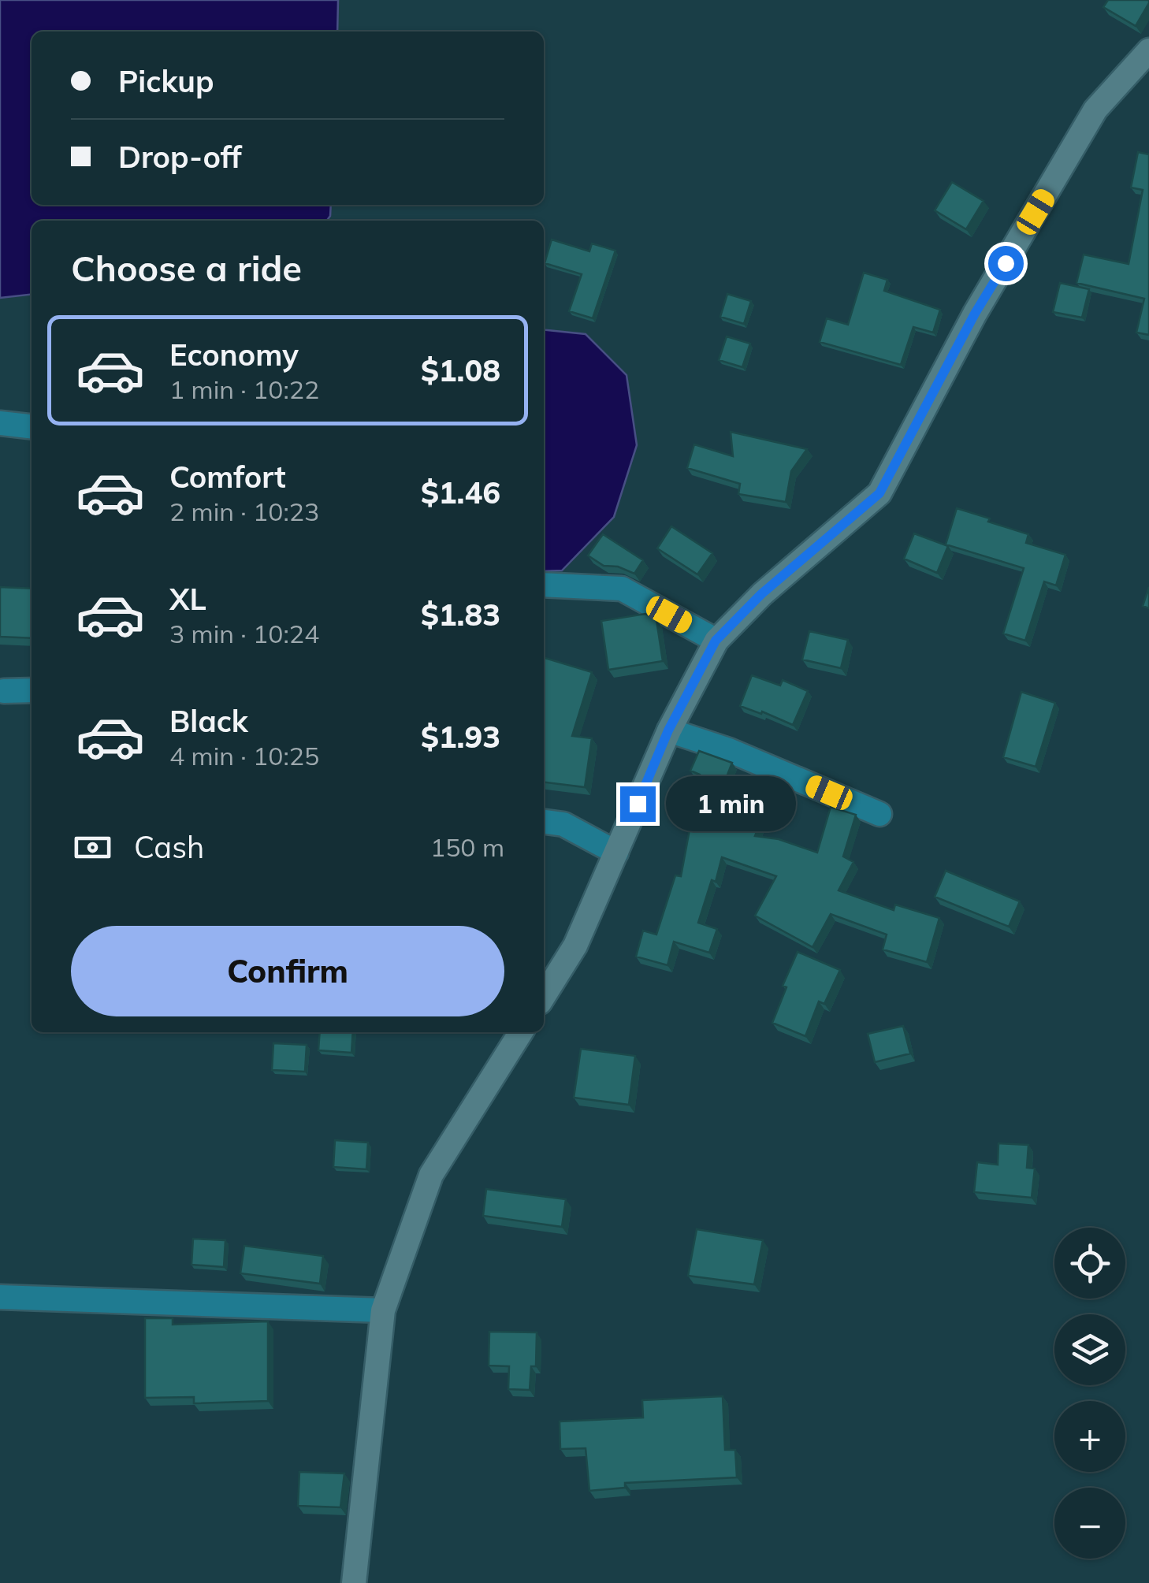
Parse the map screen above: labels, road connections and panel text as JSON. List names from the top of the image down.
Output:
{
  "page": {
    "banner": ["Pickup", "Drop-off"],
    "heading": "Choose a ride",
    "list": [
      {
        "name": "Economy",
        "note": "1 min · 10:22",
        "value": "$1.08"
      },
      {
        "name": "Comfort",
        "note": "2 min · 10:23",
        "value": "$1.46"
      },
      {
        "name": "XL",
        "note": "3 min · 10:24",
        "value": "$1.83"
      },
      {
        "name": "Black",
        "note": "4 min · 10:25",
        "value": "$1.93"
      }
    ],
    "bubble": "1 min",
    "pay": ["Cash", "150 m"],
    "buttons": "Confirm",
    "map_buttons": ["+", "−"]
  }
}
